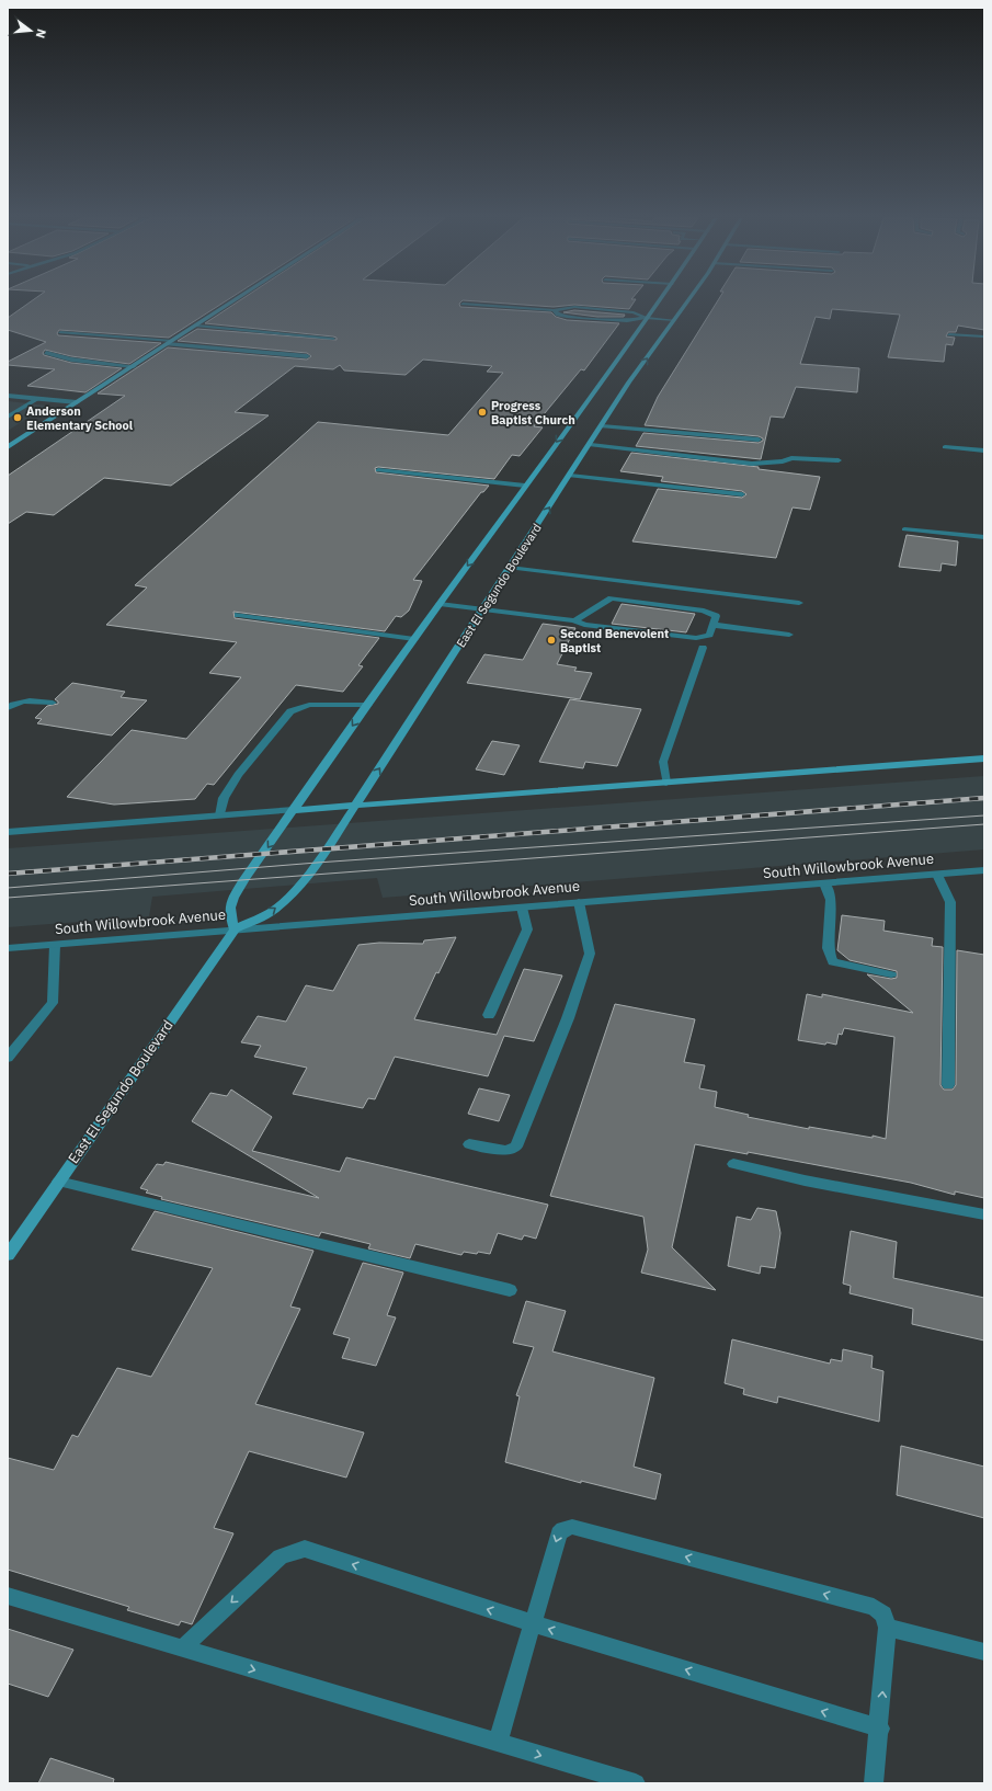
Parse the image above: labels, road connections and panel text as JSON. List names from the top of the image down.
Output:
{
  "streets": {
    "main road": ["East El Segundo Boulevard"],
    "street": ["South Willowbrook Avenue"]
  },
  "crossings": [
    ["East El Segundo Boulevard", "South Willowbrook Avenue"]
  ],
  "places": ["Progress Baptist Church", "Anderson Elementary School", "Second Benevolent Baptist"],
  "north": "right"
}
